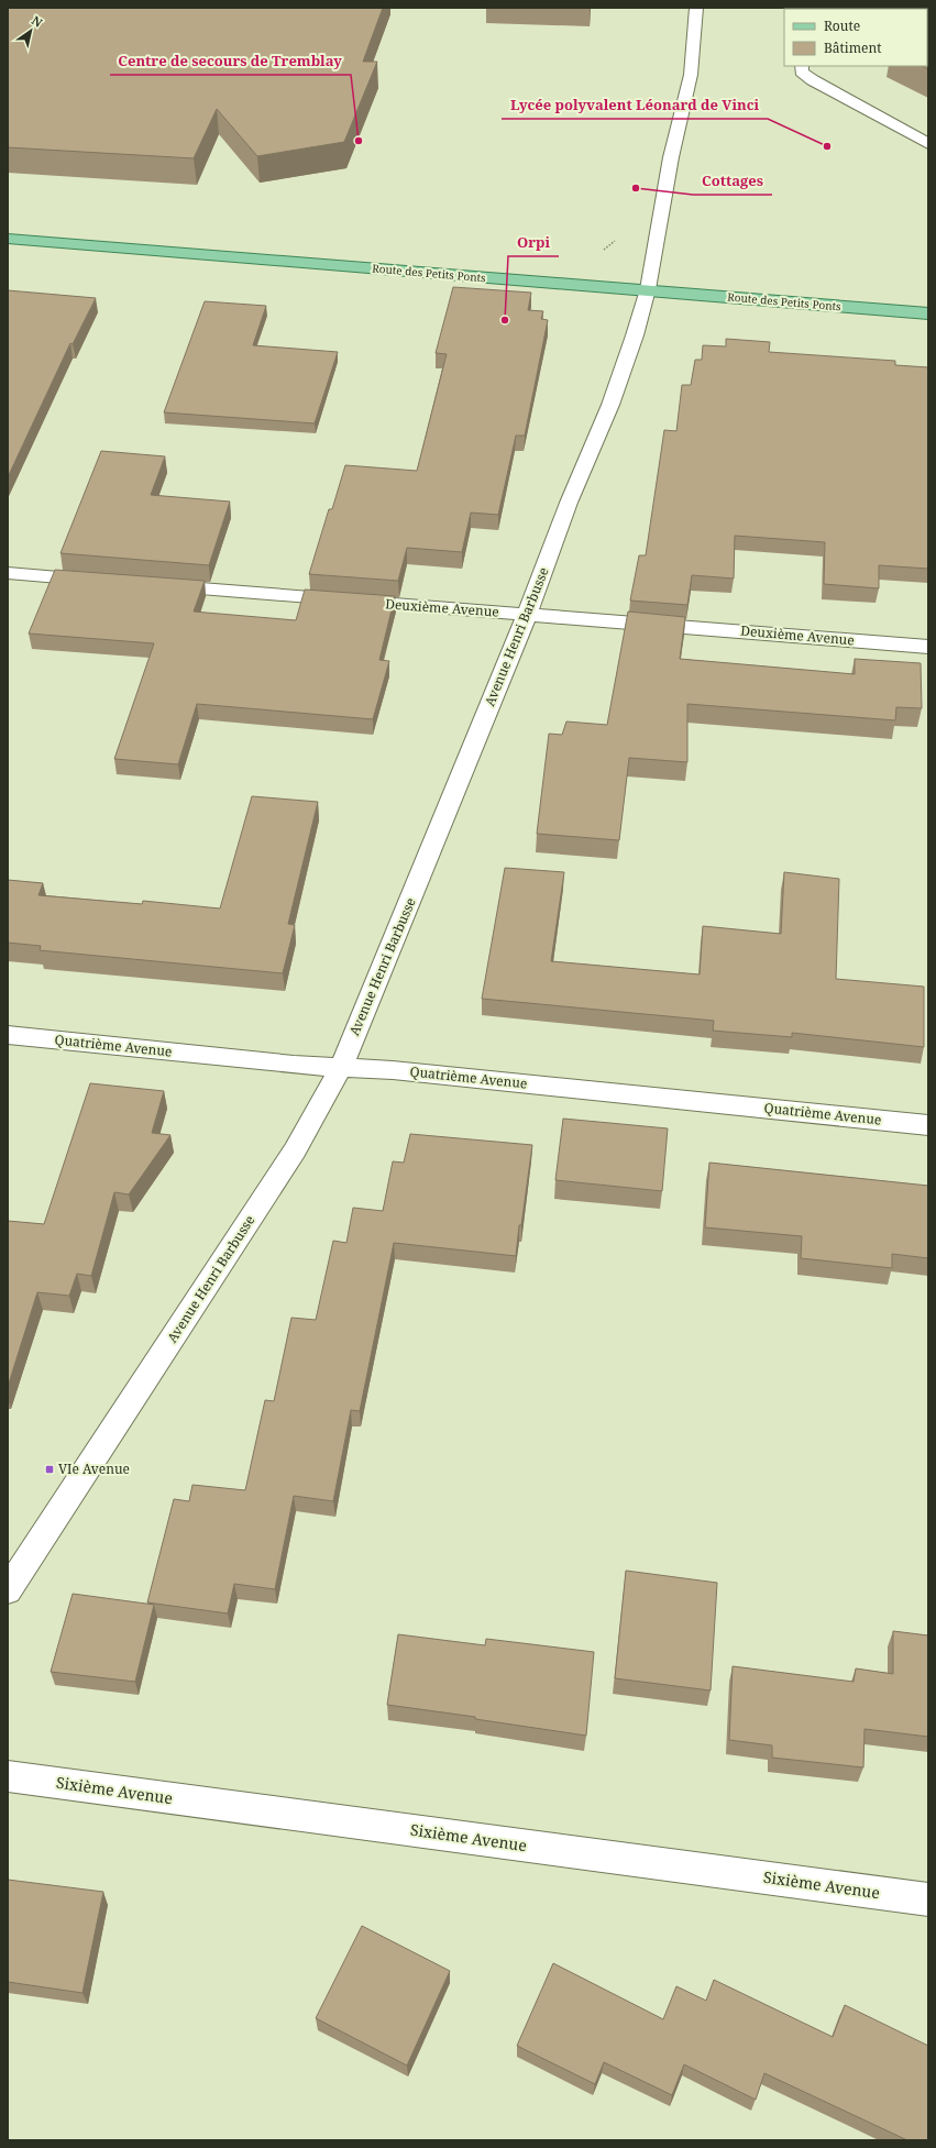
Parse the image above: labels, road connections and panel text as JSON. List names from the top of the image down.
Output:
{
  "streets": {
    "main road": ["Route des Petits Ponts"],
    "street": [
      "Deuxième Avenue",
      "Avenue Henri Barbusse",
      "Quatrième Avenue",
      "Sixième Avenue"
    ]
  },
  "crossings": [
    ["Route des Petits Ponts", "Avenue Henri Barbusse"],
    ["Deuxième Avenue", "Avenue Henri Barbusse"],
    ["Avenue Henri Barbusse", "Quatrième Avenue"]
  ],
  "places": {
    "other": [
      "Centre de secours de Tremblay",
      "Lycée polyvalent Léonard de Vinci",
      "Cottages",
      "Orpi"
    ],
    "transit": ["VIe Avenue"]
  },
  "legend": ["Route", "Bâtiment"],
  "north": "top right"
}
